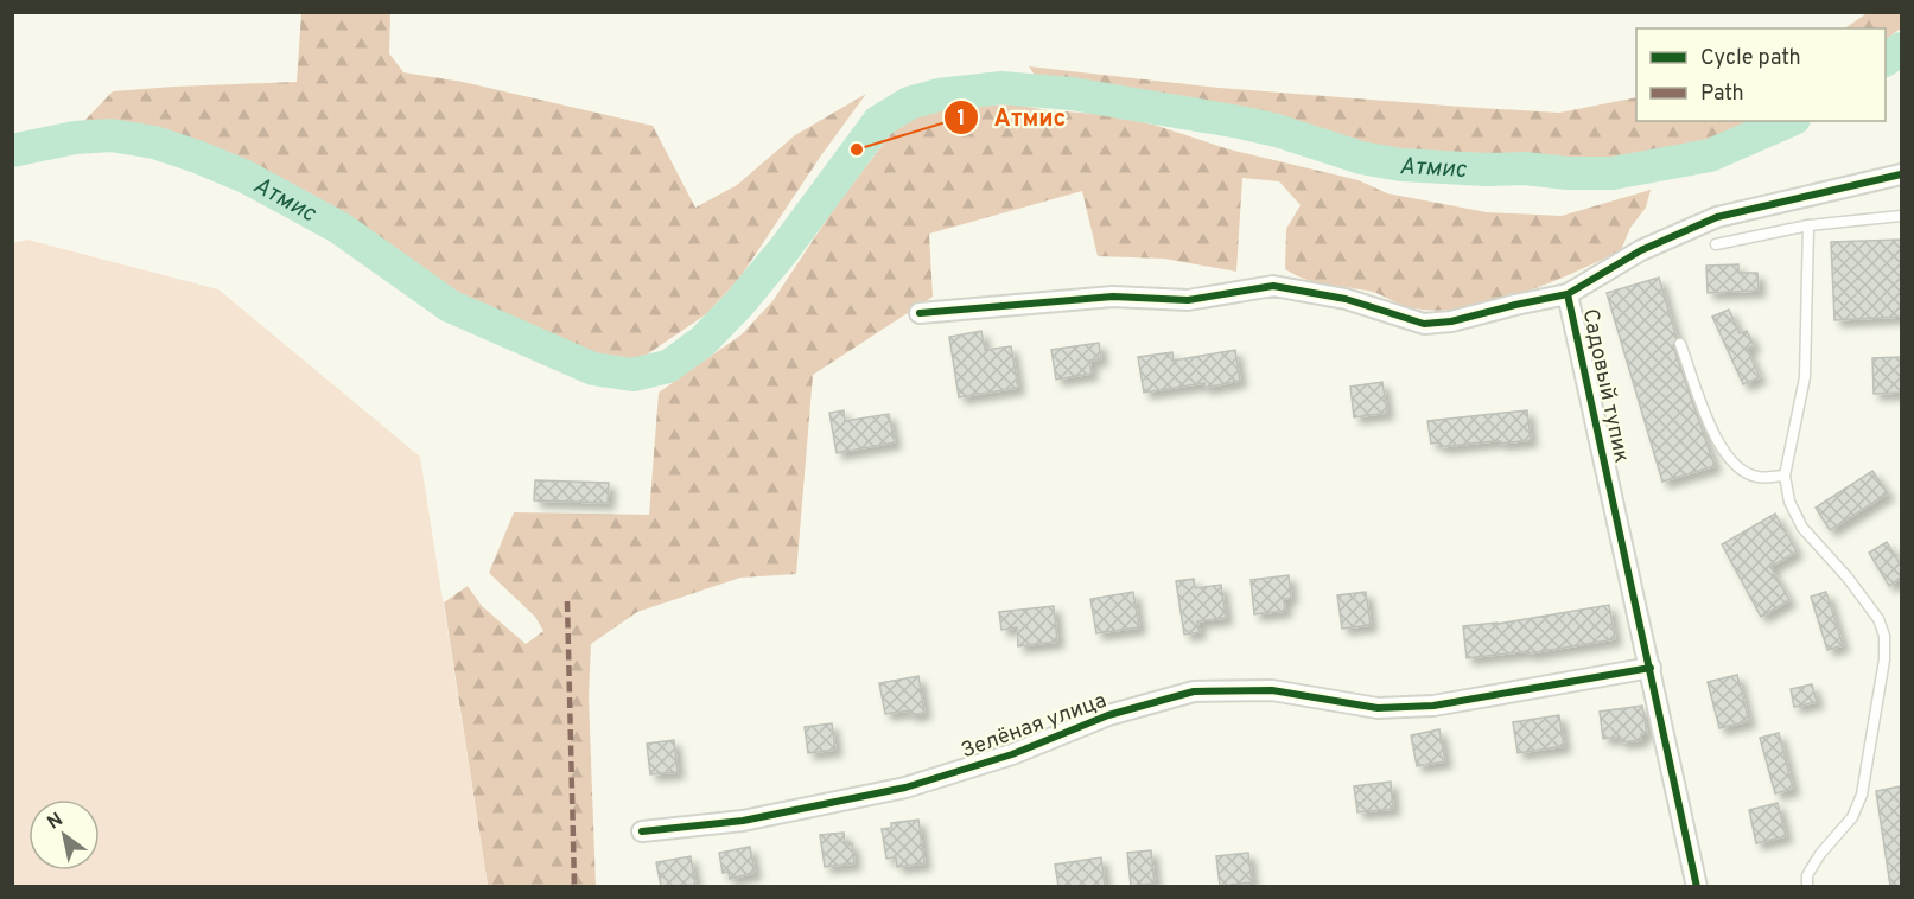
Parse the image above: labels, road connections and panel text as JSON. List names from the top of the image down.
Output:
{
  "streets": {
    "street": ["Садовый тупик", "Зелёная улица"]
  },
  "crossings": [
    ["Садовый тупик", "Зелёная улица"]
  ],
  "water": ["Атмис"],
  "places": ["Атмис"],
  "legend": ["Cycle path", "Path"],
  "north": "top left"
}
